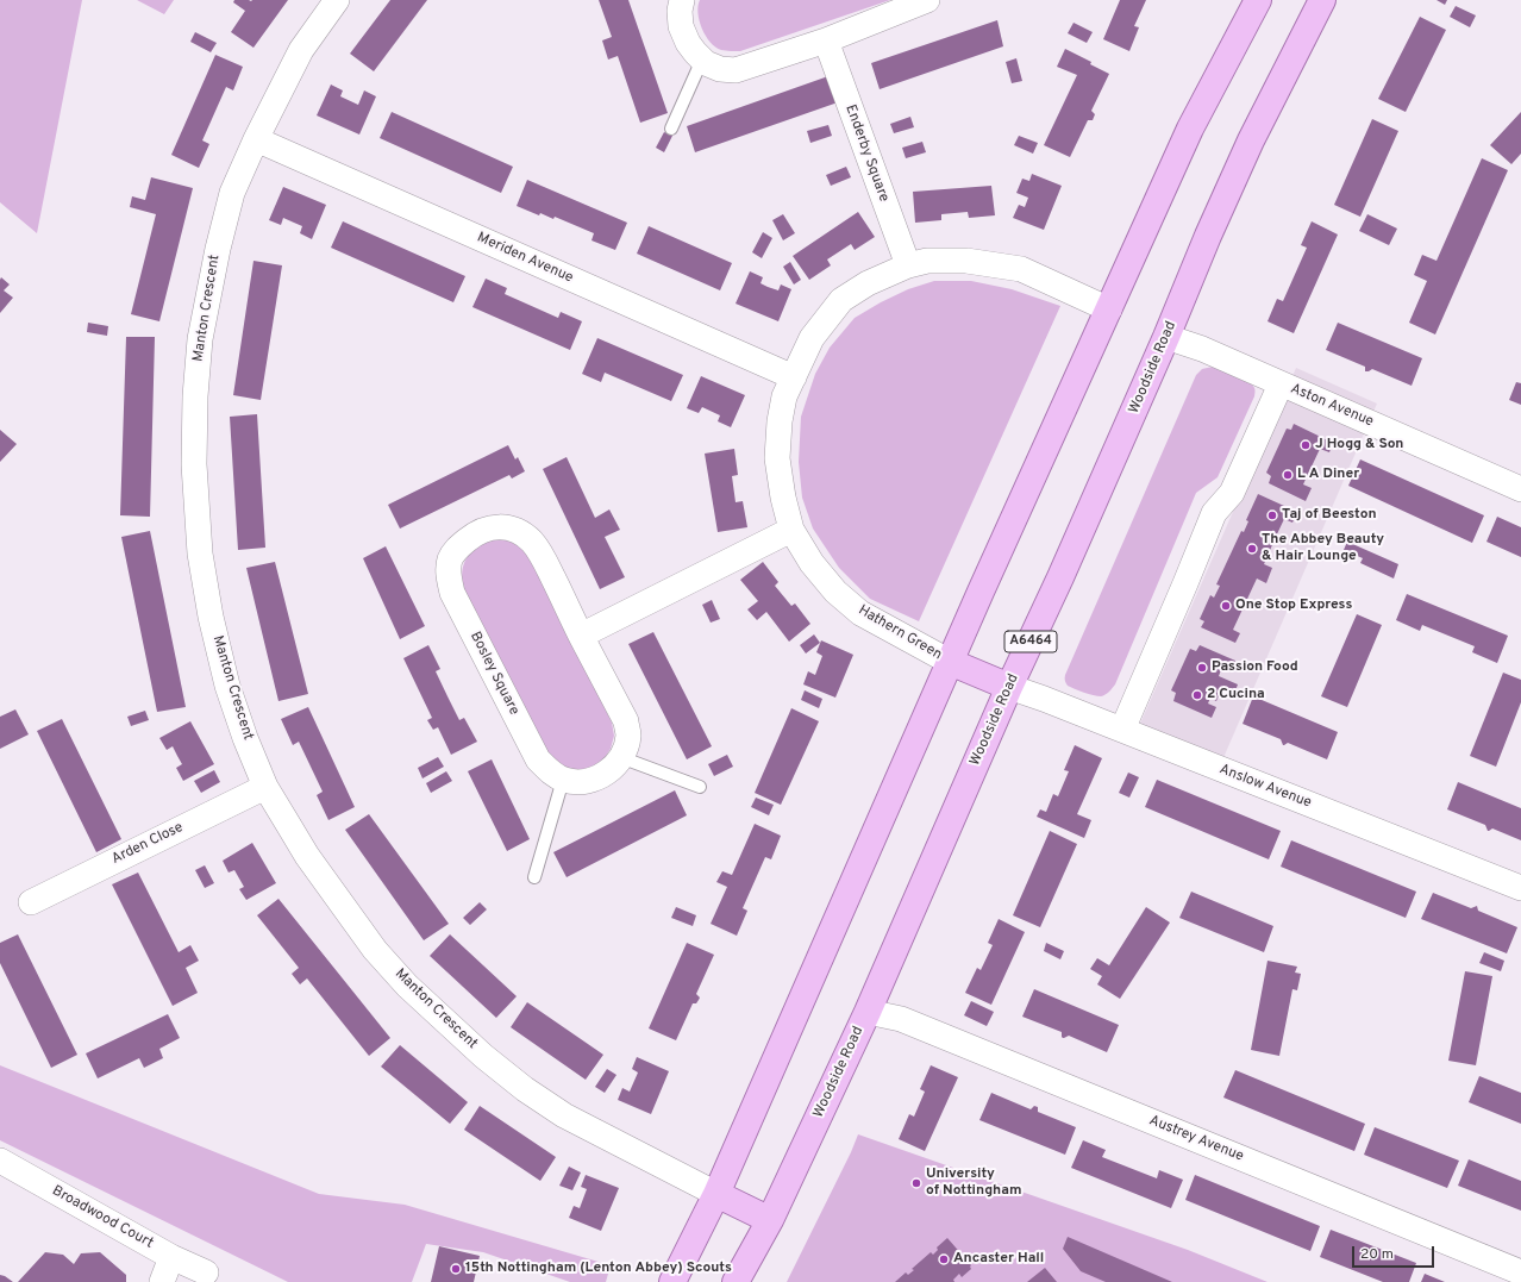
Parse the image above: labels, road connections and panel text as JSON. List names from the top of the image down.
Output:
{
  "streets": {
    "main road": ["Woodside Road", "A6464"],
    "street": [
      "Enderby Square",
      "Meriden Avenue",
      "Manton Crescent",
      "Aston Avenue",
      "Hathern Green",
      "Bosley Square",
      "Anslow Avenue",
      "Arden Close",
      "Austrey Avenue",
      "Broadwood Court"
    ]
  },
  "crossings": [
    ["Enderby Square", "Hathern Green"],
    ["Meriden Avenue", "Manton Crescent"],
    ["Meriden Avenue", "Hathern Green"],
    ["Manton Crescent", "Arden Close"],
    ["Woodside Road", "Aston Avenue"],
    ["Woodside Road", "Anslow Avenue"],
    ["Woodside Road", "Austrey Avenue"]
  ],
  "places": [
    "J Hogg & Son",
    "L A Diner",
    "Taj of Beeston",
    "The Abbey Beauty & Hair Lounge",
    "One Stop Express",
    "Passion Food",
    "2 Cucina",
    "University of Nottingham",
    "Ancaster Hall",
    "15th Nottingham (Lenton Abbey) Scouts"
  ],
  "scale_bar": "20 m"
}
